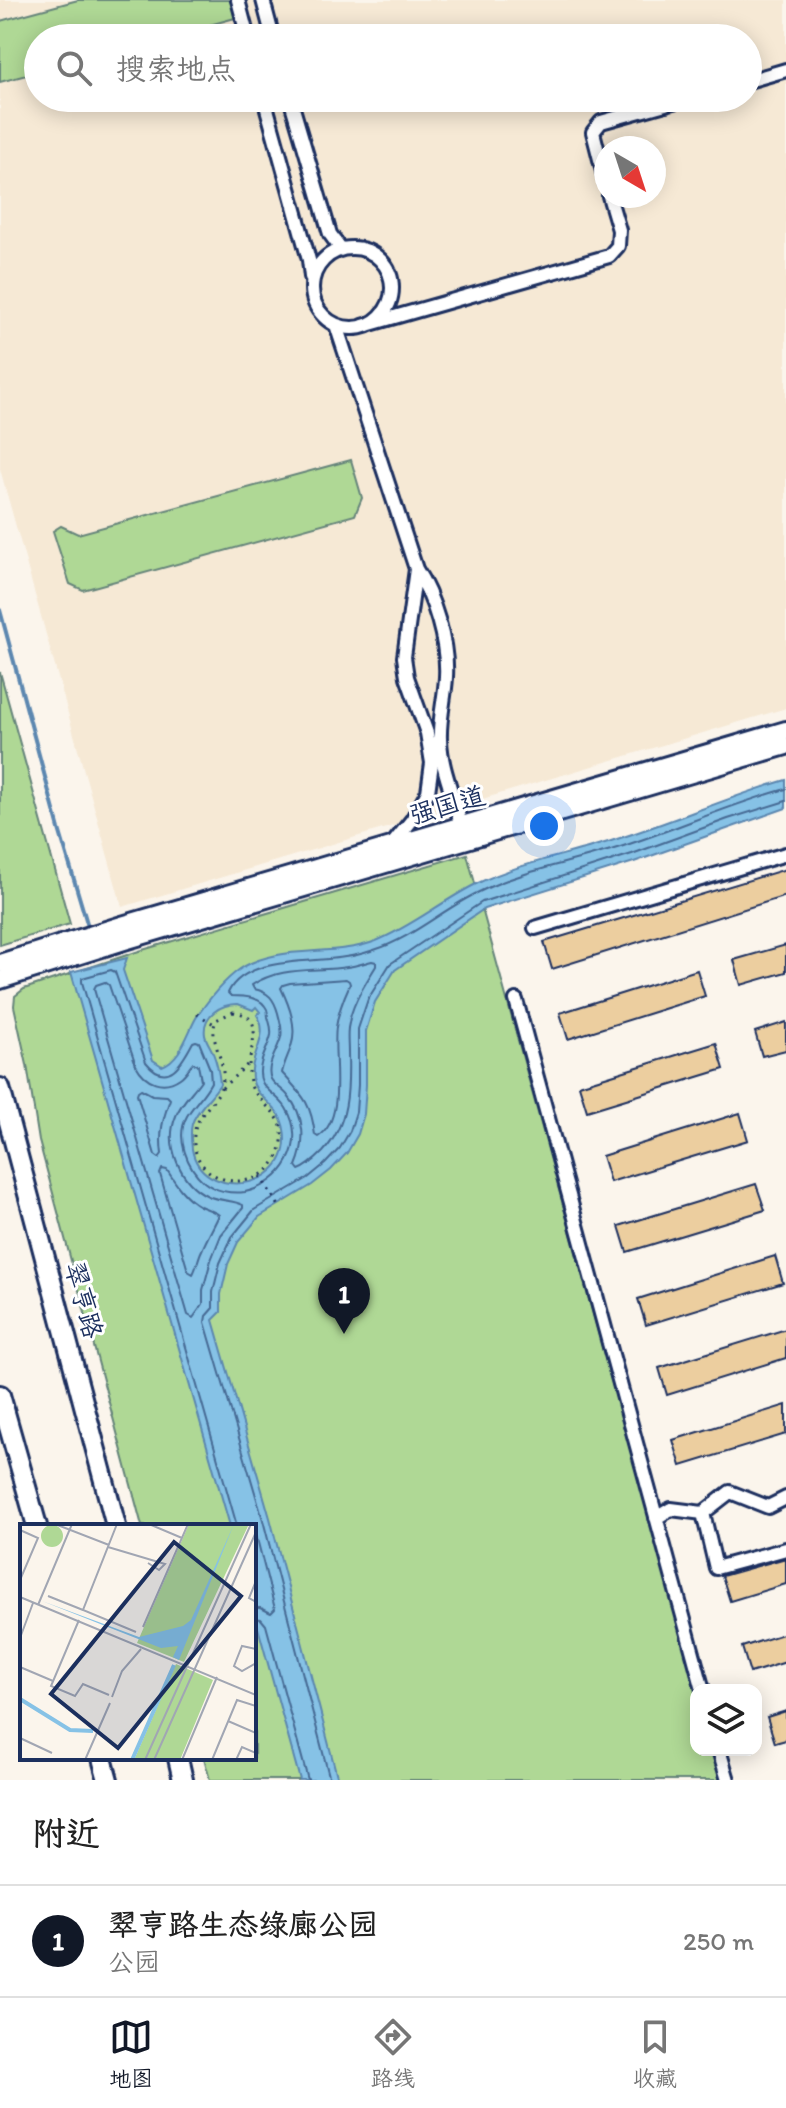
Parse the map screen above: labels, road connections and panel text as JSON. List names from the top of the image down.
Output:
{
  "streets": {
    "main road": ["强国道", "翠亨路"]
  },
  "north": "bottom right",
  "page": {
    "search": "搜索地点",
    "pins": "1",
    "heading": "附近",
    "list": [
      {
        "mark": "1",
        "name": "翠亨路生态绿廊公园",
        "note": "公园",
        "value": "250 m"
      }
    ],
    "nav": ["地图", "路线", "收藏"]
  }
}
